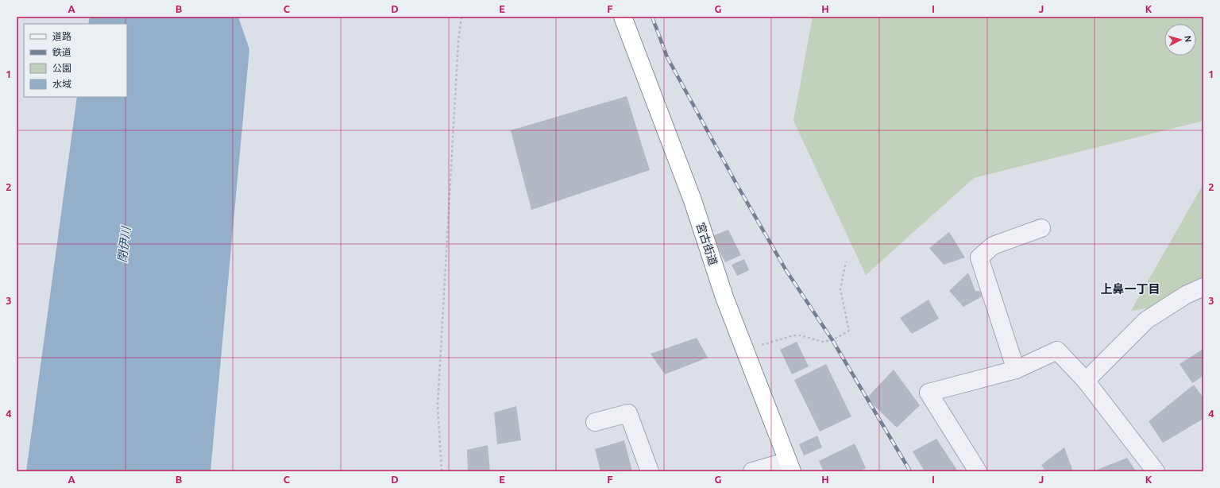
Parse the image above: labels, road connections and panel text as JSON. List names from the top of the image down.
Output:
{
  "streets": {
    "highway": ["宮古街道"]
  },
  "districts": ["上鼻一丁目"],
  "water": ["閉伊川"],
  "legend": [
    "道路",
    "鉄道",
    "公園",
    "水域"
  ],
  "north": "right",
  "grid": {
    "columns": [
      "A",
      "B",
      "C",
      "D",
      "E",
      "F",
      "G",
      "H",
      "I",
      "J",
      "K"
    ],
    "rows": [
      "1",
      "2",
      "3",
      "4"
    ]
  }
}
